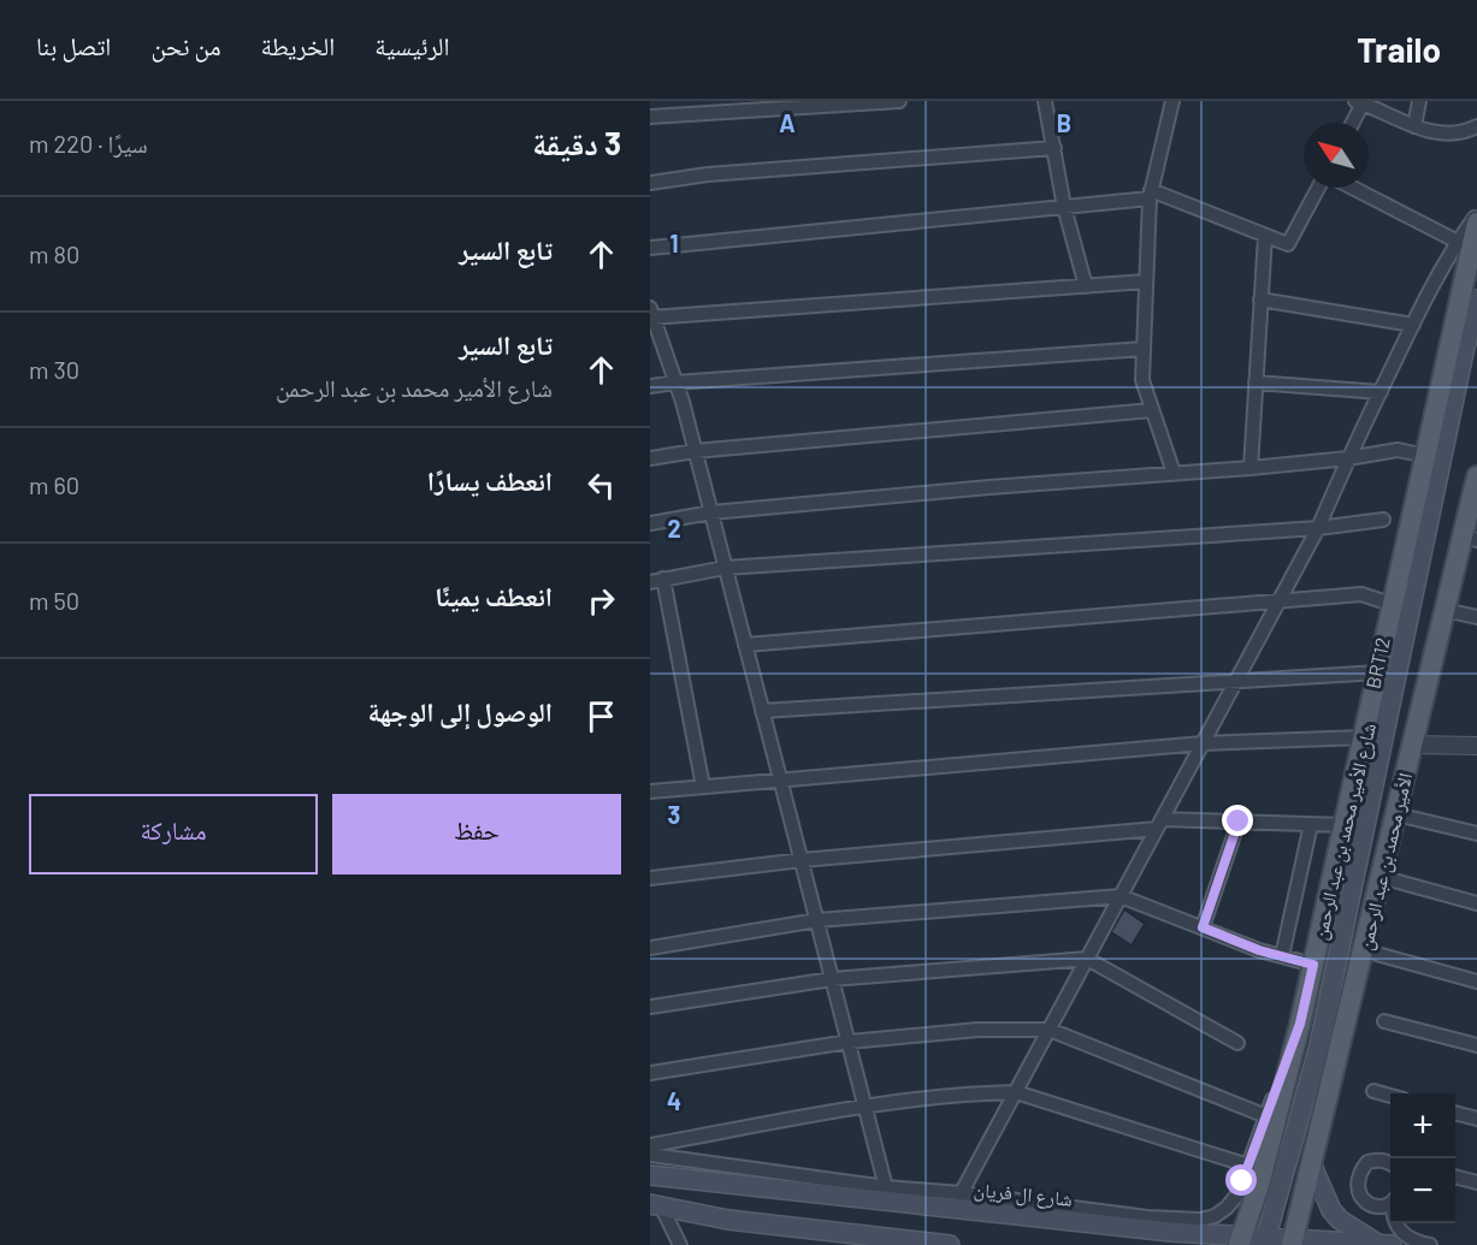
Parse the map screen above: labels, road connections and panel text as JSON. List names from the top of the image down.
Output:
{
  "streets": {
    "main road": [
      "BRT12",
      "شارع الأمير محمد بن عبد الرحمن",
      "الأمير محمد بن عبد الرحمن",
      "شارع ال فريان"
    ]
  },
  "crossings": [
    ["BRT12", "شارع ال فريان"],
    ["شارع الأمير محمد بن عبد الرحمن", "شارع ال فريان"],
    ["الأمير محمد بن عبد الرحمن", "شارع ال فريان"]
  ],
  "north": "top left",
  "page": {
    "header": "Trailo",
    "nav": [
      "الرئيسية",
      "الخريطة",
      "من نحن",
      "اتصل بنا"
    ],
    "heading": ["3 دقيقة", "سيرًا · 220 m"],
    "list": [
      ["تابع السير", "80 m"],
      ["تابع السير", "شارع الأمير محمد بن عبد الرحمن", "30 m"],
      ["انعطف يسارًا", "60 m"],
      ["انعطف يمينًا", "50 m"],
      "الوصول إلى الوجهة"
    ],
    "buttons": ["حفظ", "مشاركة"],
    "map_buttons": ["+", "−"]
  },
  "grid": {
    "columns": ["A", "B"],
    "rows": [
      "1",
      "2",
      "3",
      "4"
    ]
  }
}
